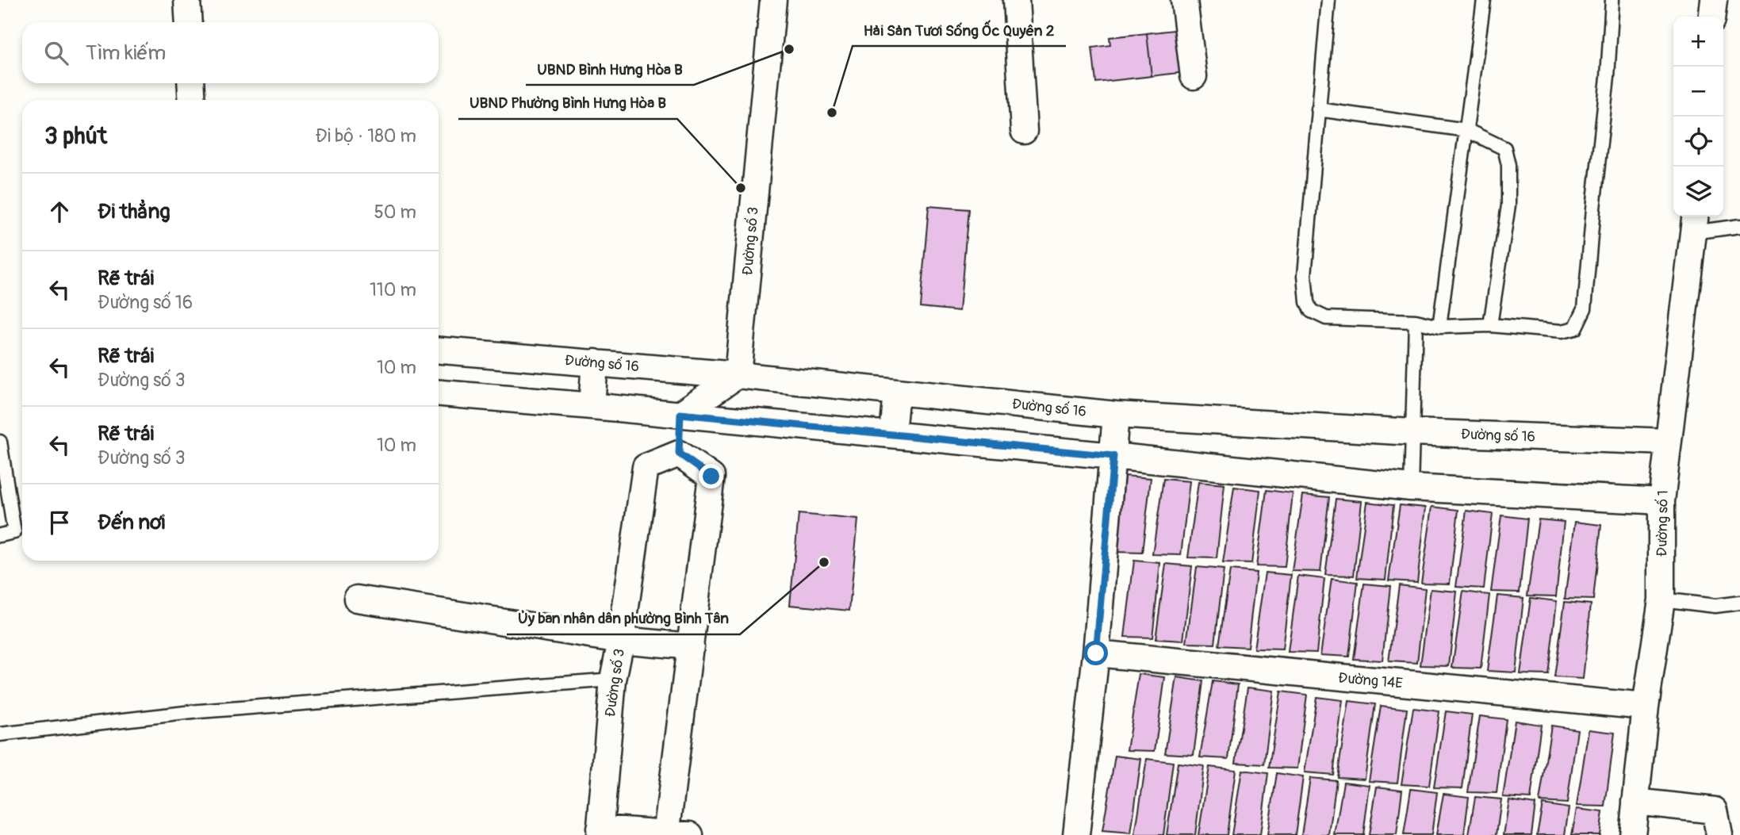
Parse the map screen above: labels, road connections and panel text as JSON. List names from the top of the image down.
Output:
{
  "streets": {
    "street": [
      "Đường số 3",
      "Đường số 16",
      "Đường số 1",
      "Đường 14E"
    ]
  },
  "crossings": [
    ["Đường số 3", "Đường số 16"],
    ["Đường số 16", "Đường số 1"],
    ["Đường số 1", "Đường 14E"]
  ],
  "places": [
    "UBND Bình Hưng Hòa B",
    "Hải Sản Tươi Sống Ốc Quyên 2",
    "UBND Phường Bình Hưng Hòa B",
    "Ủy ban nhân dân phường Bình Tân"
  ],
  "page": {
    "map_buttons": ["+", "−"],
    "search": "Tìm kiếm",
    "heading": ["3 phút", "Đi bộ · 180 m"],
    "list": [
      ["Đi thẳng", "50 m"],
      ["Rẽ trái", "Đường số 16", "110 m"],
      ["Rẽ trái", "Đường số 3", "10 m"],
      ["Rẽ trái", "Đường số 3", "10 m"],
      "Đến nơi"
    ]
  }
}
